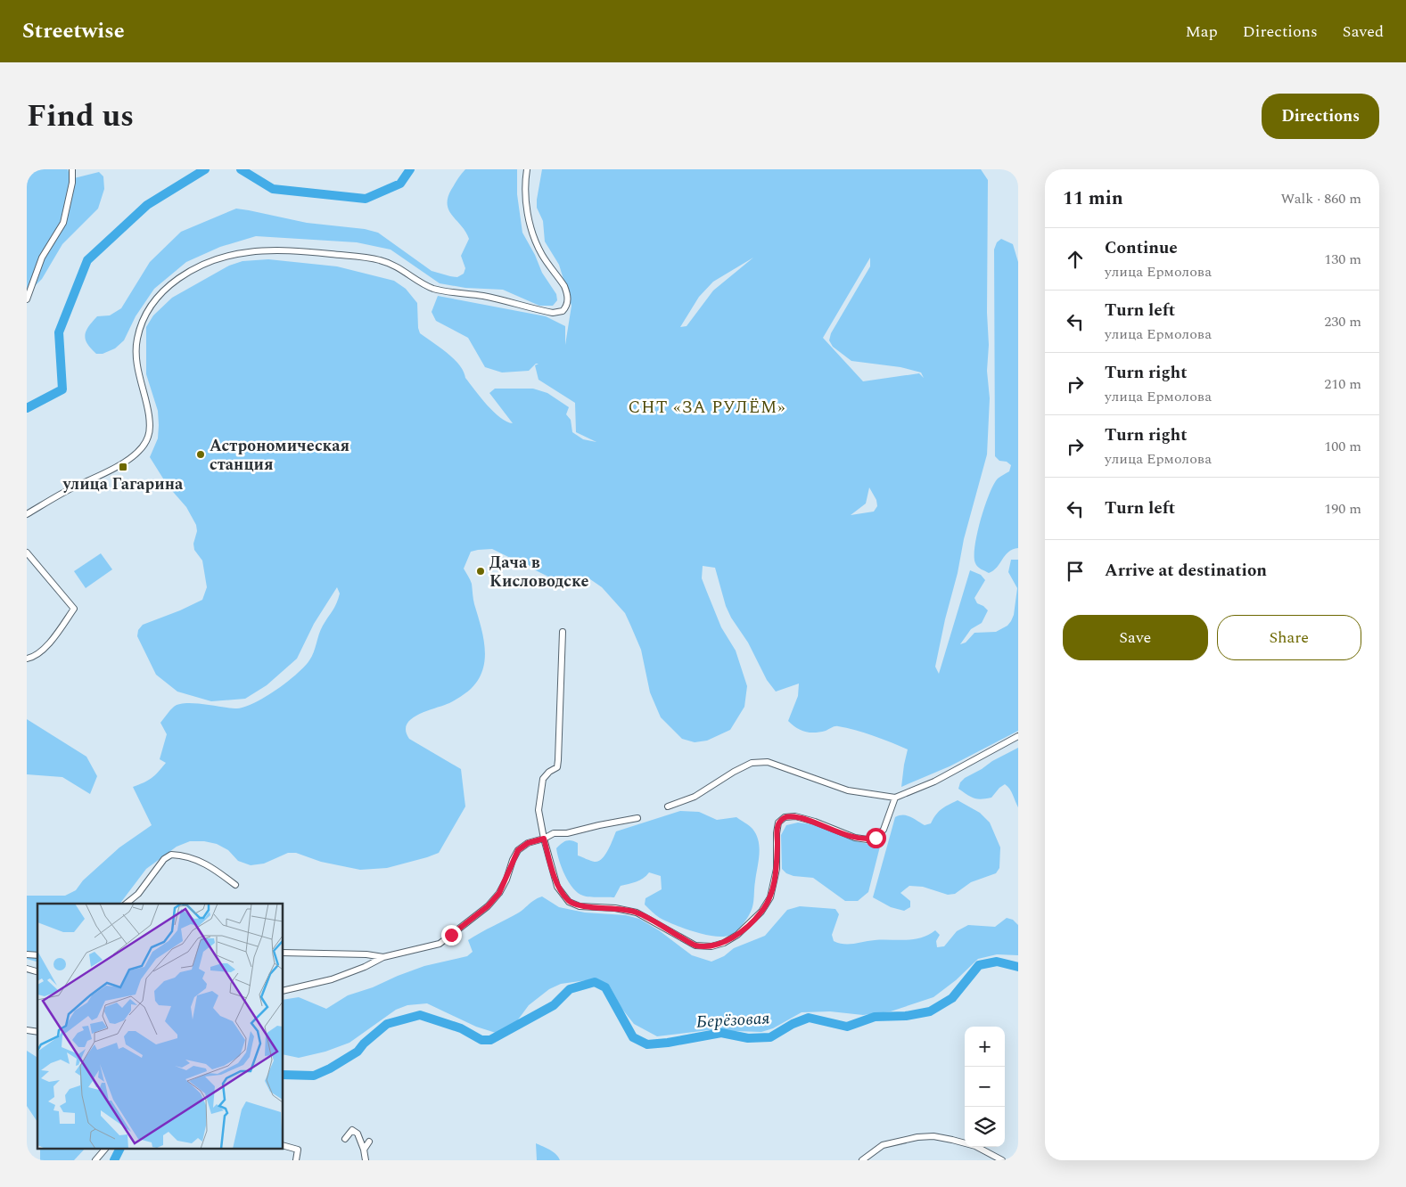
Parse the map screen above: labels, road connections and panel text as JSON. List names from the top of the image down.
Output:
{
  "districts": ["СНТ «ЗА РУЛЁМ»"],
  "water": ["Берёзовая"],
  "places": {
    "other": ["Астрономическая станция", "Дача в Кисловодске"],
    "transit": ["улица Гагарина"]
  },
  "page": {
    "header": "Streetwise",
    "nav": ["Map", "Directions", "Saved"],
    "title": "Find us",
    "buttons": [
      "Directions",
      ["Save", "Share"]
    ],
    "heading": ["11 min", "Walk · 860 m"],
    "list": [
      ["Continue", "улица Ермолова", "130 m"],
      ["Turn left", "улица Ермолова", "230 m"],
      ["Turn right", "улица Ермолова", "210 m"],
      ["Turn right", "улица Ермолова", "100 m"],
      ["Turn left", "190 m"],
      "Arrive at destination"
    ],
    "map_buttons": ["+", "−"]
  }
}
